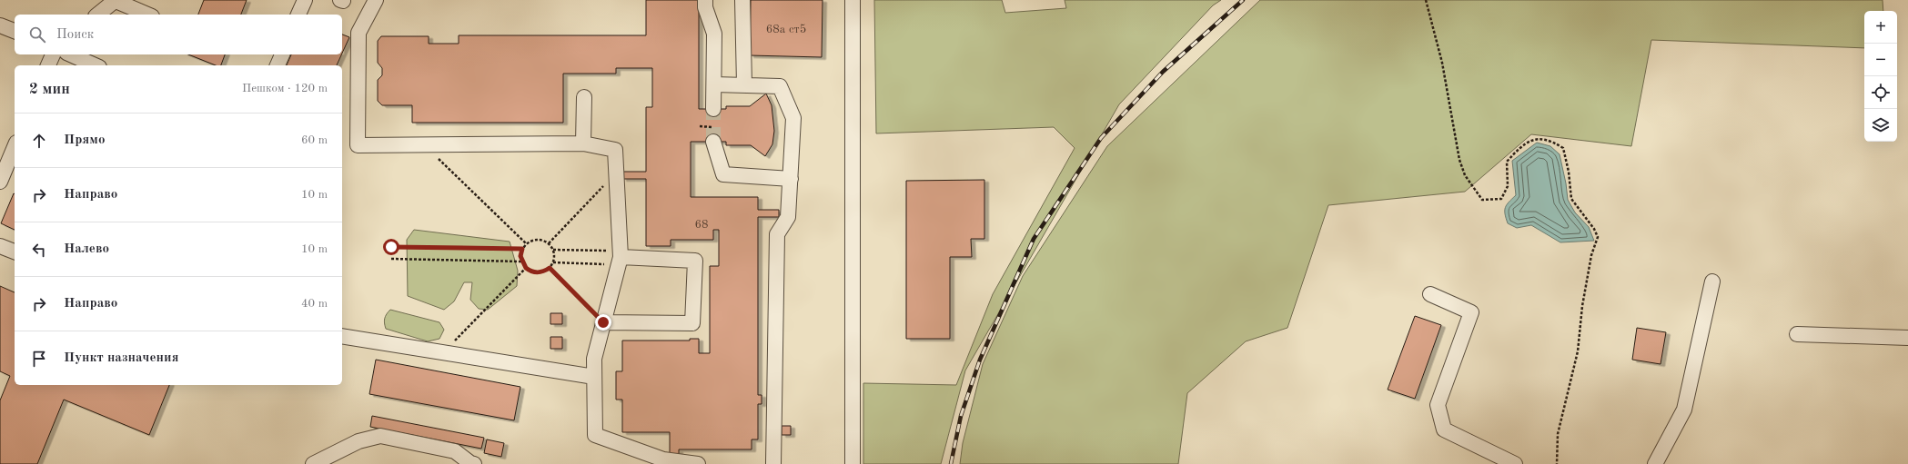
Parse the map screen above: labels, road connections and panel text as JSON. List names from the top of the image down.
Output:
{
  "house_numbers": ["68а ст5", "68"],
  "page": {
    "map_buttons": ["+", "−"],
    "search": "Поиск",
    "heading": ["2 мин", "Пешком · 120 m"],
    "list": [
      ["Прямо", "60 m"],
      ["Направо", "10 m"],
      ["Налево", "10 m"],
      ["Направо", "40 m"],
      "Пункт назначения"
    ]
  }
}
